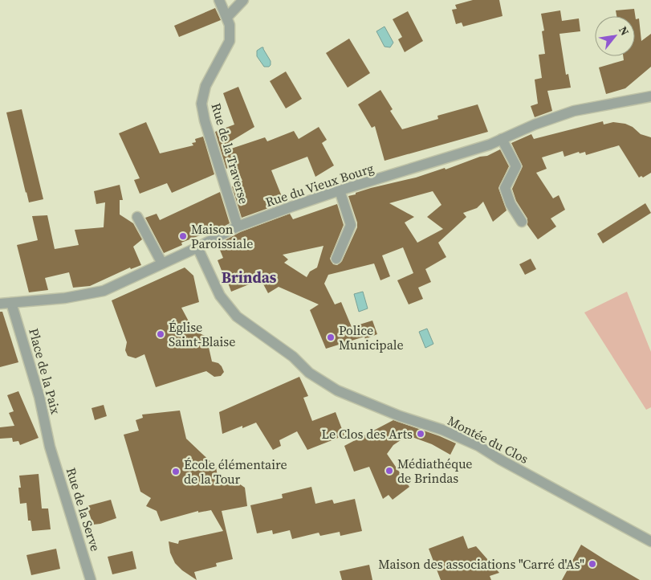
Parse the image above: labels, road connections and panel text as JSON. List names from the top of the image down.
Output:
{
  "streets": {
    "street": [
      "Rue de la Traverse",
      "Rue du Vieux Bourg",
      "Place de la Paix",
      "Montée du Clos",
      "Rue de la Serve"
    ]
  },
  "crossings": [
    ["Rue de la Traverse", "Rue du Vieux Bourg"],
    ["Rue du Vieux Bourg", "Place de la Paix"],
    ["Rue du Vieux Bourg", "Montée du Clos"],
    ["Place de la Paix", "Rue de la Serve"]
  ],
  "districts": ["Brindas"],
  "places": [
    "Maison Paroissiale",
    "Église Saint-Blaise",
    "Police Municipale",
    "Le Clos des Arts",
    "Médiathéque de Brindas",
    "École élémentaire de la Tour",
    "Maison des associations \"Carré d'As\""
  ],
  "north": "top right"
}
